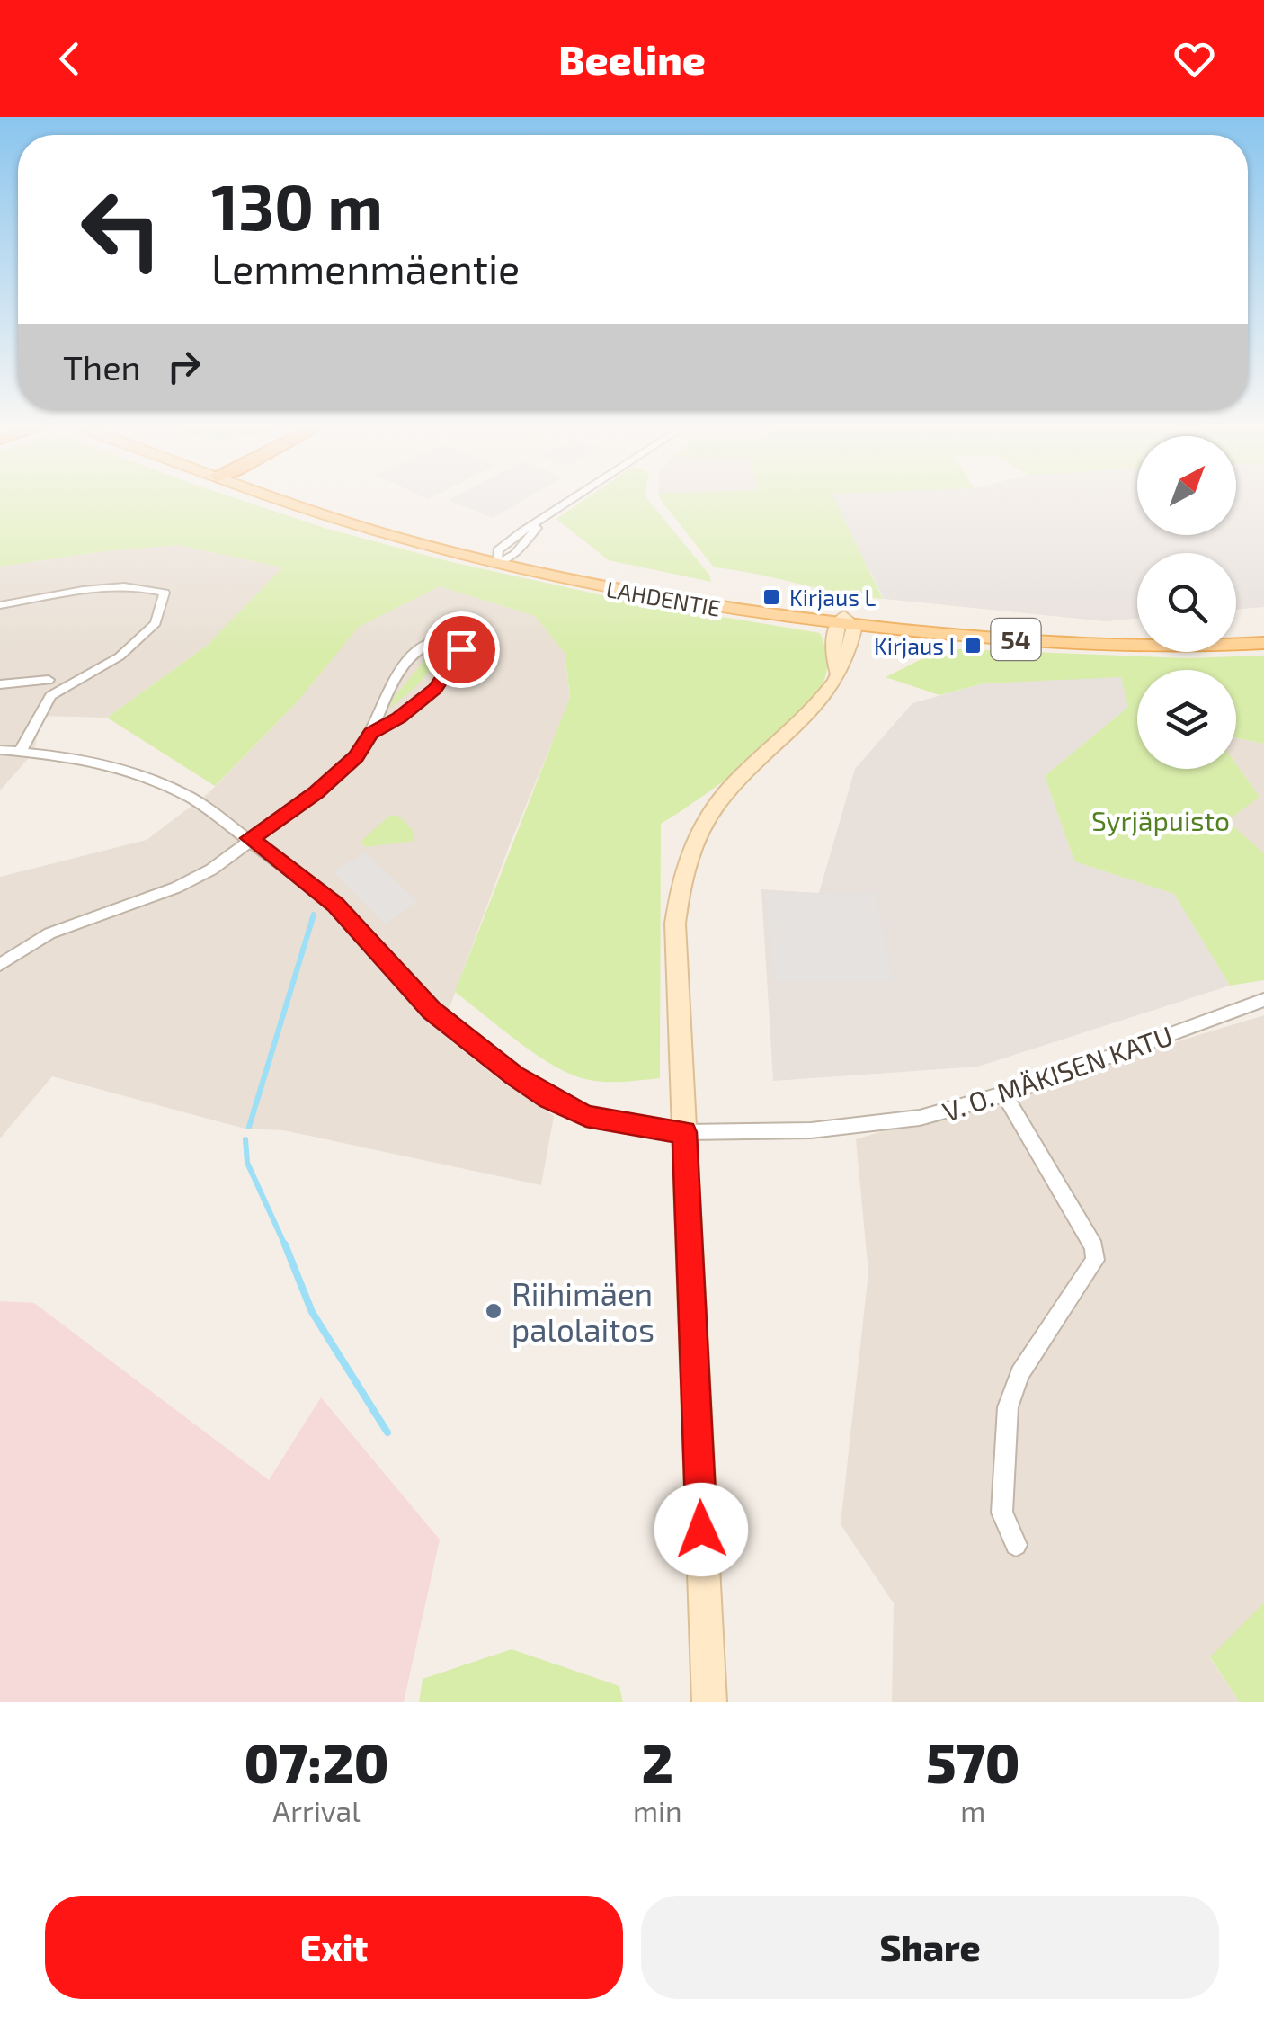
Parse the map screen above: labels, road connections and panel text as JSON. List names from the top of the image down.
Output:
{
  "streets": {
    "main road": ["LAHDENTIE", "54"],
    "street": ["V. O. MÄKISEN KATU"]
  },
  "parks": ["Syrjäpuisto"],
  "places": {
    "transit": ["Kirjaus L", "Kirjaus I"],
    "other": ["Riihimäen palolaitos"]
  },
  "north": "top right",
  "page": {
    "header": "Beeline",
    "turn": ["130 m", "Lemmenmäentie"],
    "then": "Then",
    "eta": [
      "07:20",
      "Arrival",
      "2",
      "min",
      "570",
      "m"
    ],
    "buttons": ["Exit", "Share"]
  }
}
